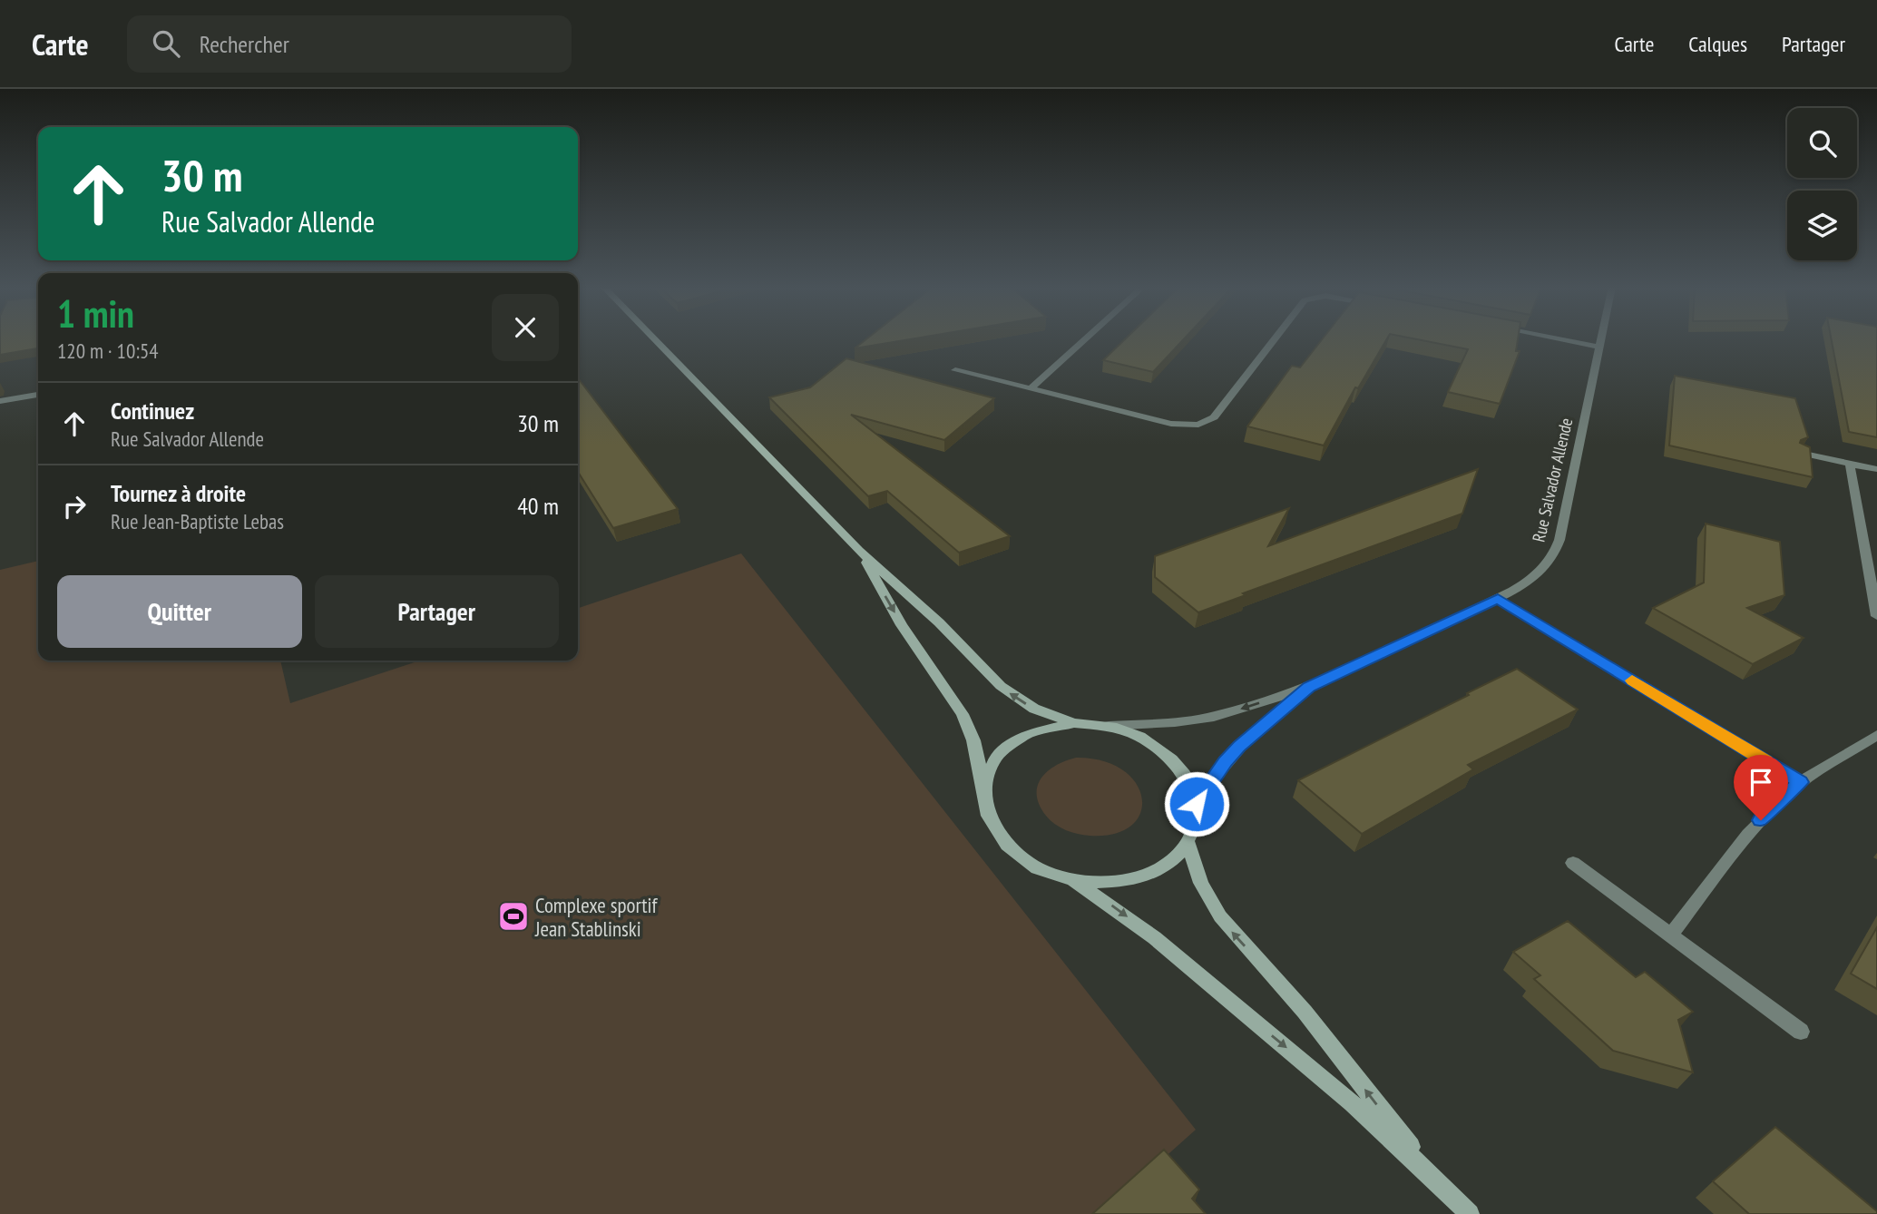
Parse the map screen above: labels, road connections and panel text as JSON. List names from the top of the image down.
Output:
{
  "streets": {
    "street": ["Rue Salvador Allende"]
  },
  "places": {
    "sports": ["Complexe sportif Jean Stablinski"]
  },
  "page": {
    "header": "Carte",
    "search": "Rechercher",
    "nav": ["Carte", "Calques", "Partager"],
    "turn": ["30 m", "Rue Salvador Allende"],
    "heading": ["1 min", "120 m · 10:54"],
    "list": [
      {
        "name": "Continuez",
        "note": "Rue Salvador Allende",
        "value": "30 m"
      },
      {
        "name": "Tournez à droite",
        "note": "Rue Jean-Baptiste Lebas",
        "value": "40 m"
      }
    ],
    "buttons": ["Quitter", "Partager"]
  }
}
